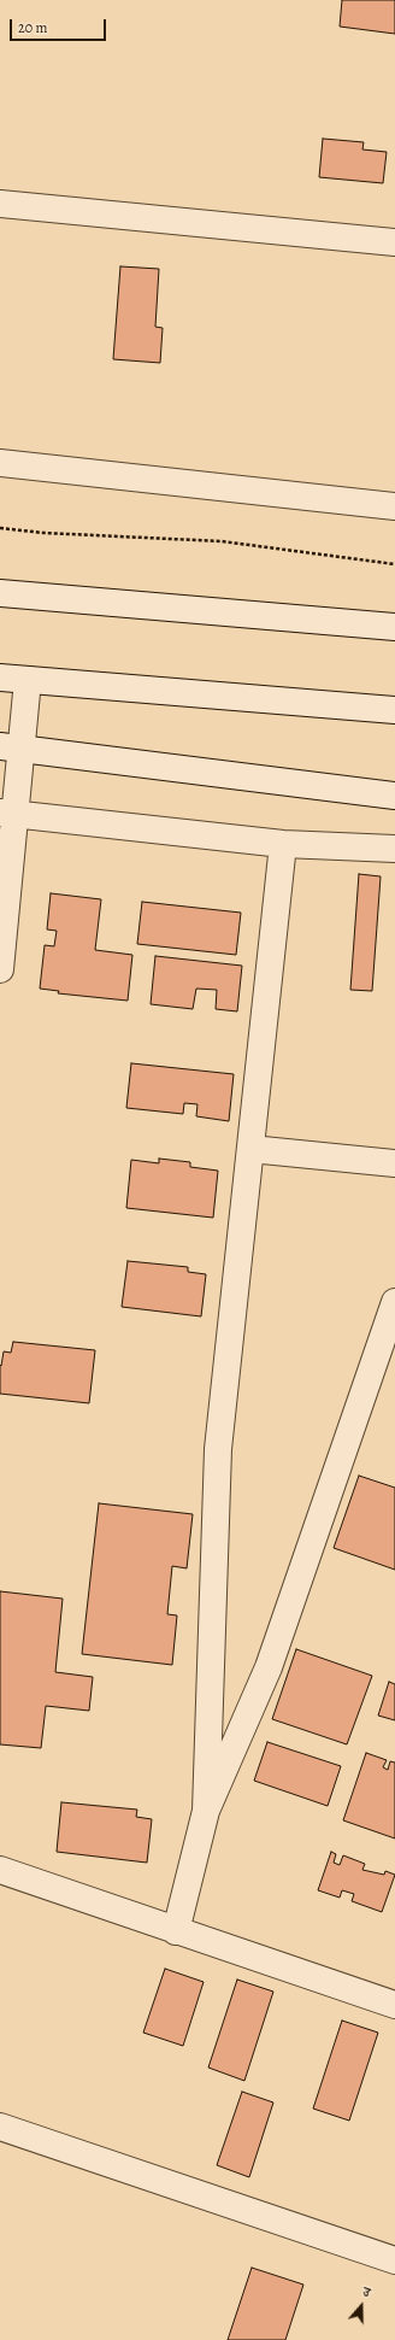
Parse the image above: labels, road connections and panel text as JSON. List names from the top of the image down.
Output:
{
  "scale_bar": "20 m",
  "north": "top"
}
